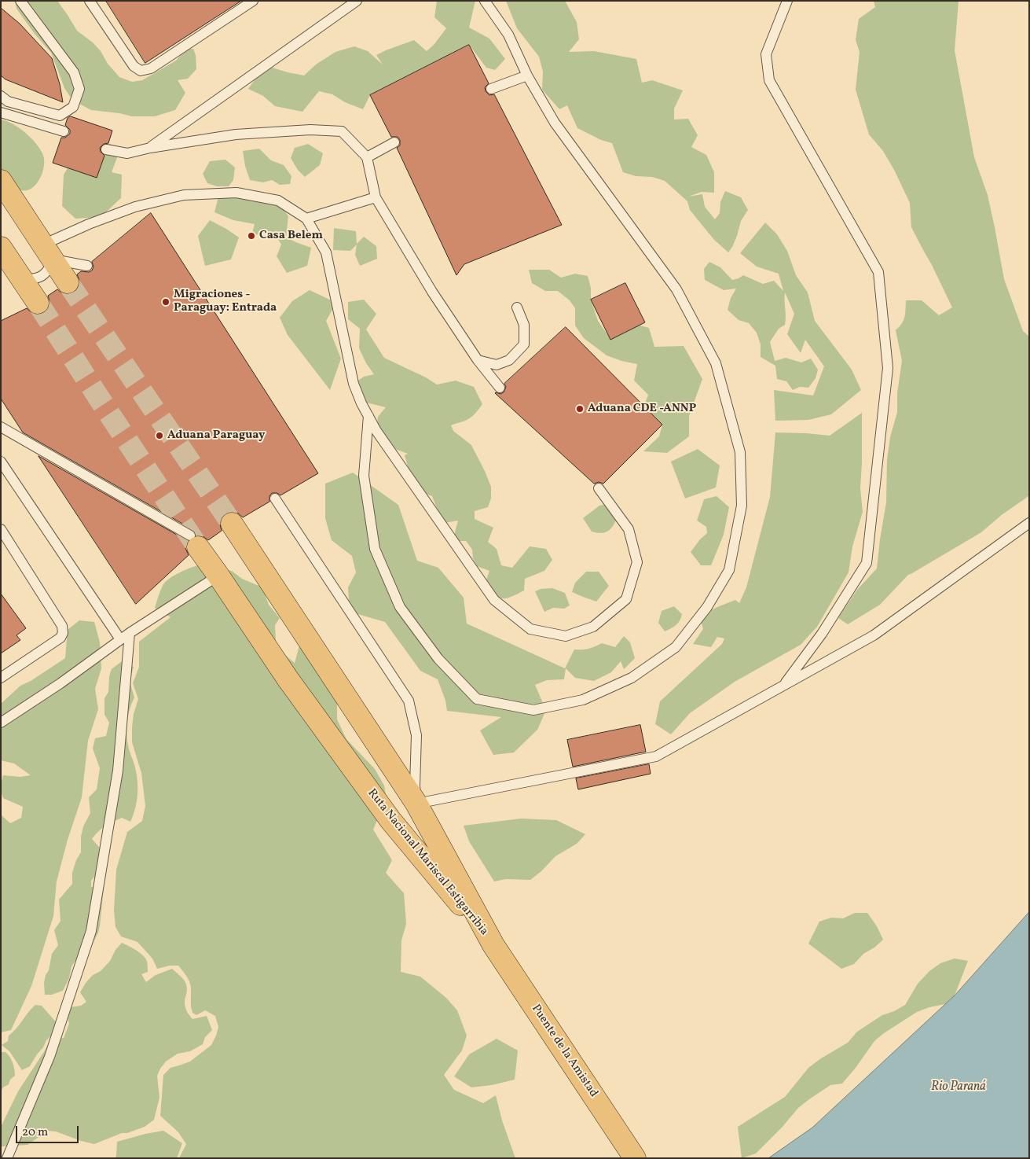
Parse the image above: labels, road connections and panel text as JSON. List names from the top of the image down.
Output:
{
  "streets": {
    "highway": ["Ruta Nacional Mariscal Estigarribia", "Puente de la Amistad"]
  },
  "crossings": [
    ["Ruta Nacional Mariscal Estigarribia", "Puente de la Amistad"]
  ],
  "water": ["Rio Paraná"],
  "places": [
    "Casa Belem",
    "Migraciones - Paraguay: Entrada",
    "Aduana CDE -ANNP",
    "Aduana Paraguay"
  ],
  "scale_bar": "20 m"
}
